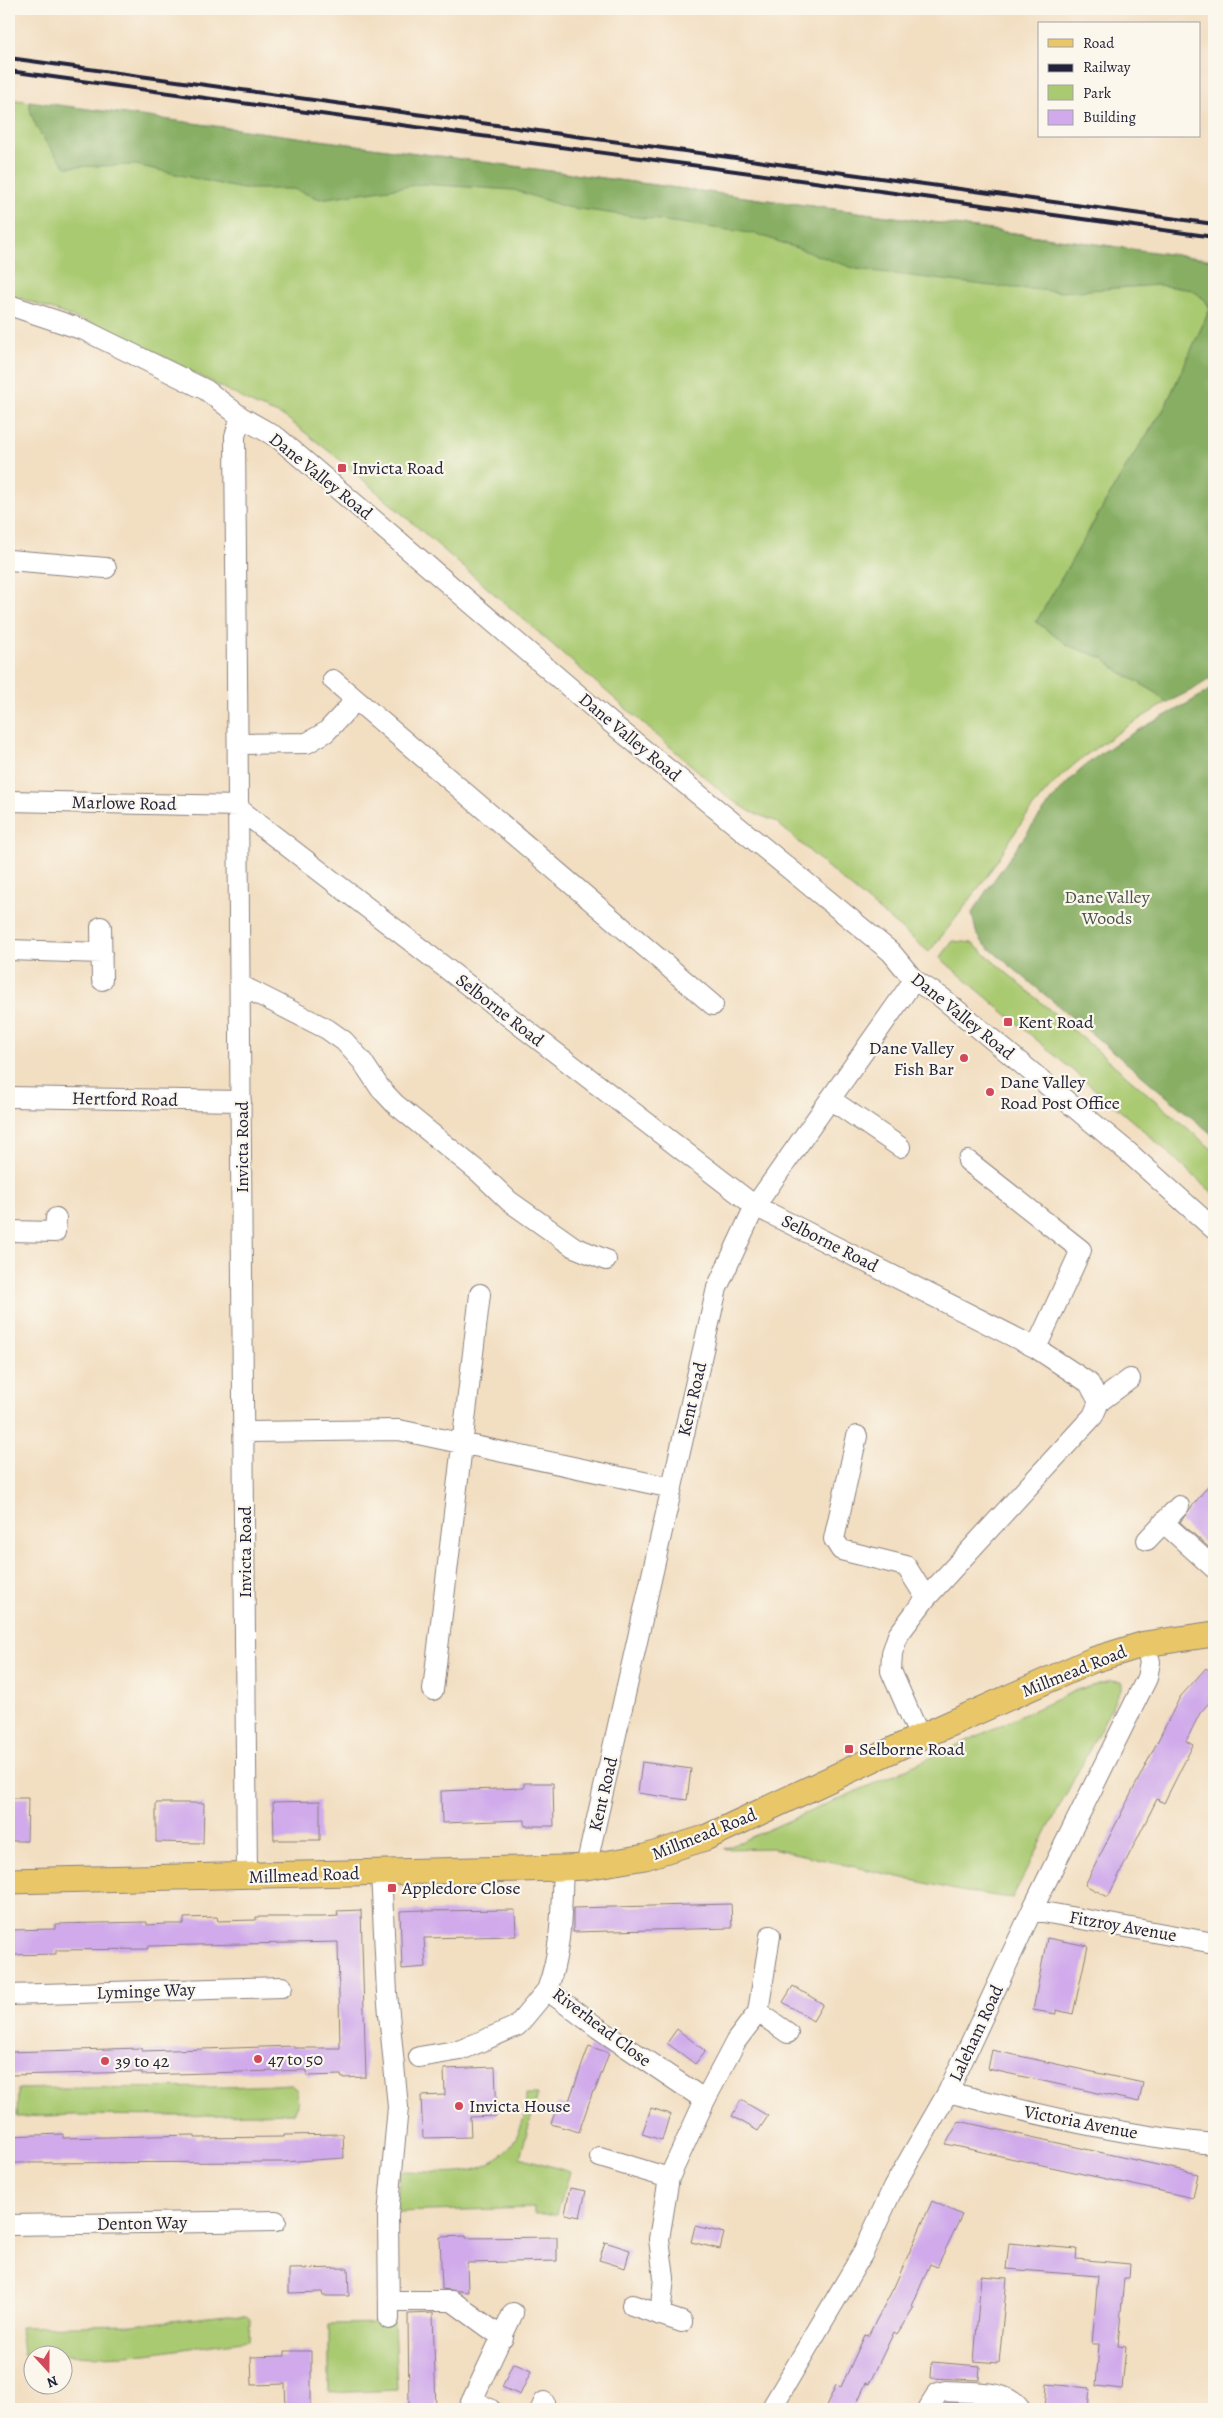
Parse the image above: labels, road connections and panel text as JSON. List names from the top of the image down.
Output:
{
  "streets": {
    "main road": ["Millmead Road"],
    "street": [
      "Dane Valley Road",
      "Marlowe Road",
      "Selborne Road",
      "Hertford Road",
      "Invicta Road",
      "Kent Road",
      "Fitzroy Avenue",
      "Lyminge Way",
      "Riverhead Close",
      "Laleham Road",
      "Victoria Avenue",
      "Denton Way"
    ]
  },
  "crossings": [
    ["Dane Valley Road", "Invicta Road"],
    ["Dane Valley Road", "Kent Road"],
    ["Marlowe Road", "Selborne Road"],
    ["Marlowe Road", "Invicta Road"],
    ["Selborne Road", "Invicta Road"],
    ["Selborne Road", "Kent Road"],
    ["Hertford Road", "Invicta Road"],
    ["Invicta Road", "Millmead Road"],
    ["Kent Road", "Millmead Road"],
    ["Kent Road", "Riverhead Close"],
    ["Millmead Road", "Riverhead Close"],
    ["Millmead Road", "Laleham Road"],
    ["Fitzroy Avenue", "Laleham Road"],
    ["Laleham Road", "Victoria Avenue"]
  ],
  "parks": ["Dane Valley Woods"],
  "places": {
    "transit": [
      "Invicta Road",
      "Kent Road",
      "Selborne Road",
      "Appledore Close"
    ],
    "other": [
      "Dane Valley Fish Bar",
      "Dane Valley Road Post Office",
      "47 to 50",
      "39 to 42",
      "Invicta House"
    ]
  },
  "legend": [
    "Road",
    "Railway",
    "Park",
    "Building"
  ],
  "north": "bottom"
}
